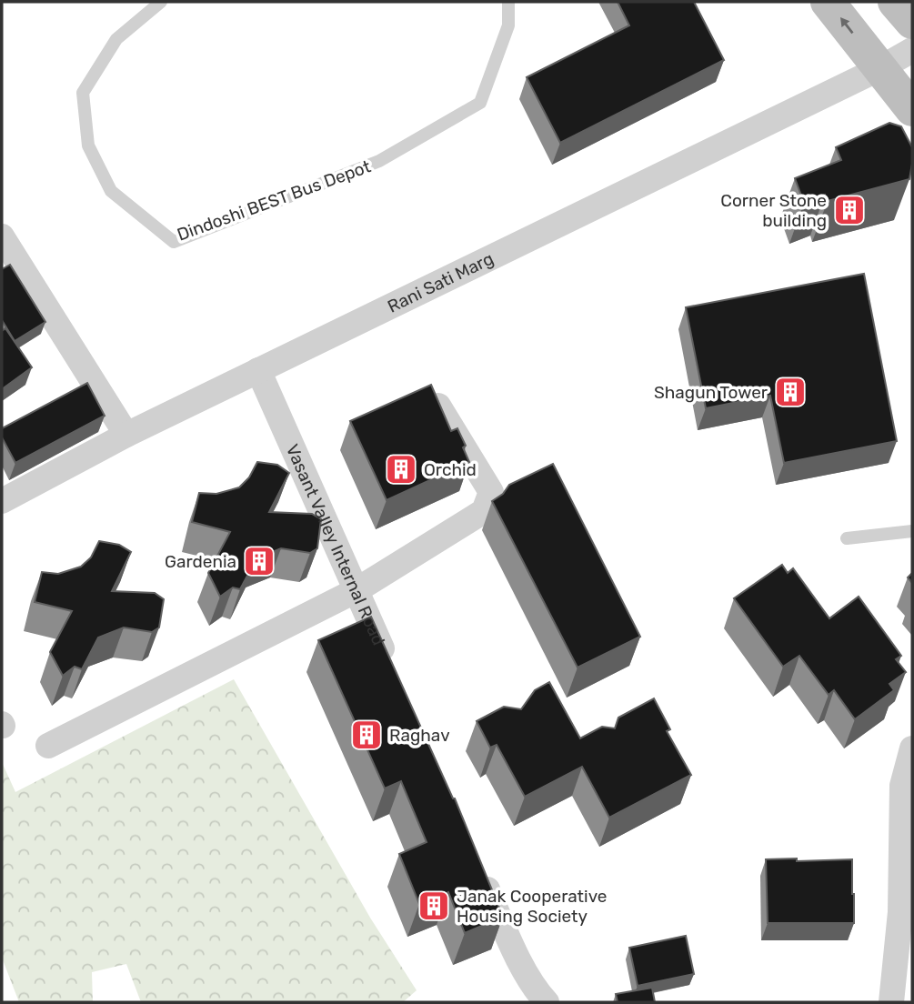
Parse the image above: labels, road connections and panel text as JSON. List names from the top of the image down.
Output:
{
  "streets": {
    "street": ["Rani Sati Marg", "Vasant Valley Internal Road"],
    "lane": ["Dindoshi BEST Bus Depot"]
  },
  "crossings": [
    ["Rani Sati Marg", "Vasant Valley Internal Road"]
  ],
  "places": {
    "building": [
      "Corner Stone building",
      "Shagun Tower",
      "Orchid",
      "Gardenia",
      "Raghav",
      "Janak Cooperative Housing Society"
    ]
  }
}
